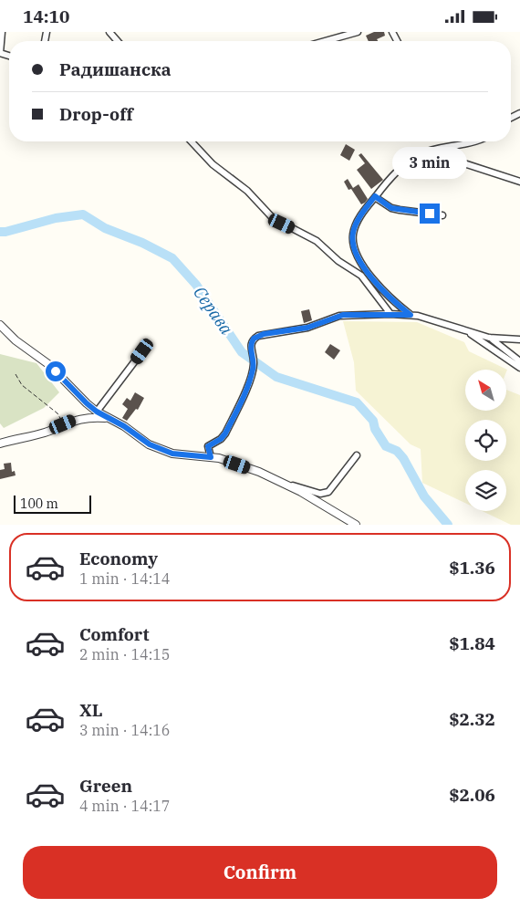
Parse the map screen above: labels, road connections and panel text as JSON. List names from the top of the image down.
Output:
{
  "water": ["Серава"],
  "scale_bar": "100 m",
  "north": "top left",
  "page": {
    "status": "14:10",
    "banner": ["Радишанска", "Drop-off"],
    "bubble": "3 min",
    "scale": "100 m",
    "list": [
      {
        "name": "Economy",
        "note": "1 min · 14:14",
        "value": "$1.36"
      },
      {
        "name": "Comfort",
        "note": "2 min · 14:15",
        "value": "$1.84"
      },
      {
        "name": "XL",
        "note": "3 min · 14:16",
        "value": "$2.32"
      },
      {
        "name": "Green",
        "note": "4 min · 14:17",
        "value": "$2.06"
      }
    ],
    "buttons": "Confirm"
  }
}
